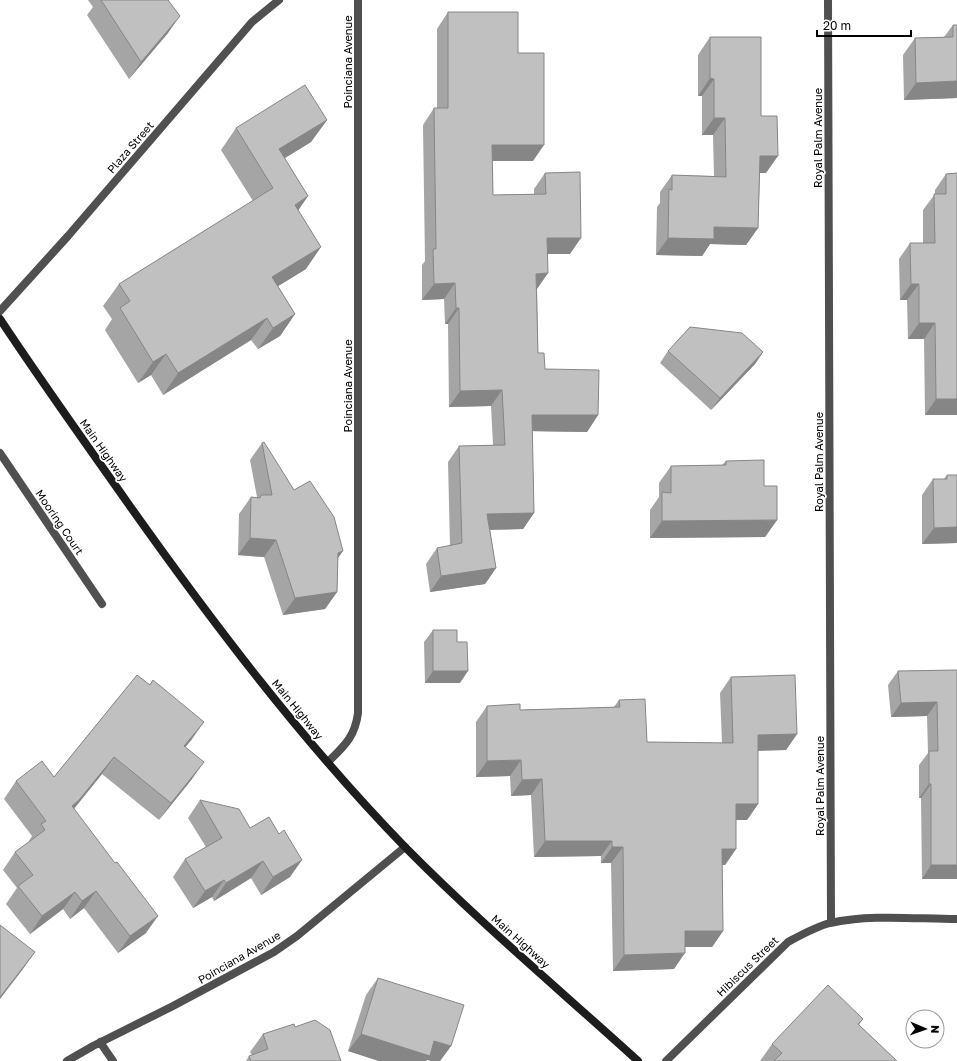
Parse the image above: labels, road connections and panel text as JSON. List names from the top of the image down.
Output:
{
  "streets": {
    "main road": ["Main Highway"],
    "street": [
      "Poinciana Avenue",
      "Royal Palm Avenue",
      "Plaza Street",
      "Mooring Court",
      "Hibiscus Street"
    ]
  },
  "crossings": [
    ["Poinciana Avenue", "Main Highway"],
    ["Royal Palm Avenue", "Hibiscus Street"]
  ],
  "scale_bar": "20 m",
  "north": "right"
}
